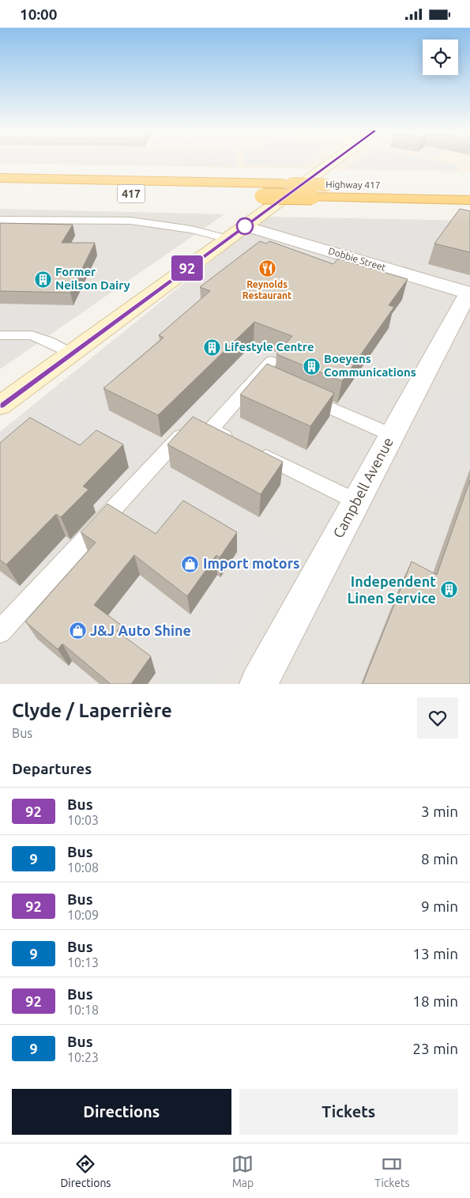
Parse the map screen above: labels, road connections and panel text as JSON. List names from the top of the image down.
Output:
{
  "streets": {
    "highway": ["Highway 417", "417"],
    "street": ["Dobbie Street", "Campbell Avenue"]
  },
  "crossings": [
    ["Dobbie Street", "Campbell Avenue"]
  ],
  "places": {
    "restaurant": ["Reynolds Restaurant"],
    "building": [
      "Former Neilson Dairy",
      "Lifestyle Centre",
      "Boeyens Communications",
      "Independent Linen Service"
    ],
    "shop": ["Import motors", "J&J Auto Shine"]
  },
  "lines": ["bus line 92"],
  "page": {
    "status": "10:00",
    "on_map": "92",
    "heading": [
      ["Clyde / Laperrière", "Bus"],
      "Departures"
    ],
    "list": [
      {
        "mark": "92",
        "name": "Bus",
        "note": "10:03",
        "value": "3 min"
      },
      {
        "mark": "9",
        "name": "Bus",
        "note": "10:08",
        "value": "8 min"
      },
      {
        "mark": "92",
        "name": "Bus",
        "note": "10:09",
        "value": "9 min"
      },
      {
        "mark": "9",
        "name": "Bus",
        "note": "10:13",
        "value": "13 min"
      },
      {
        "mark": "92",
        "name": "Bus",
        "note": "10:18",
        "value": "18 min"
      },
      {
        "mark": "9",
        "name": "Bus",
        "note": "10:23",
        "value": "23 min"
      }
    ],
    "buttons": ["Directions", "Tickets"],
    "tabs": ["Directions", "Map", "Tickets"]
  }
}
